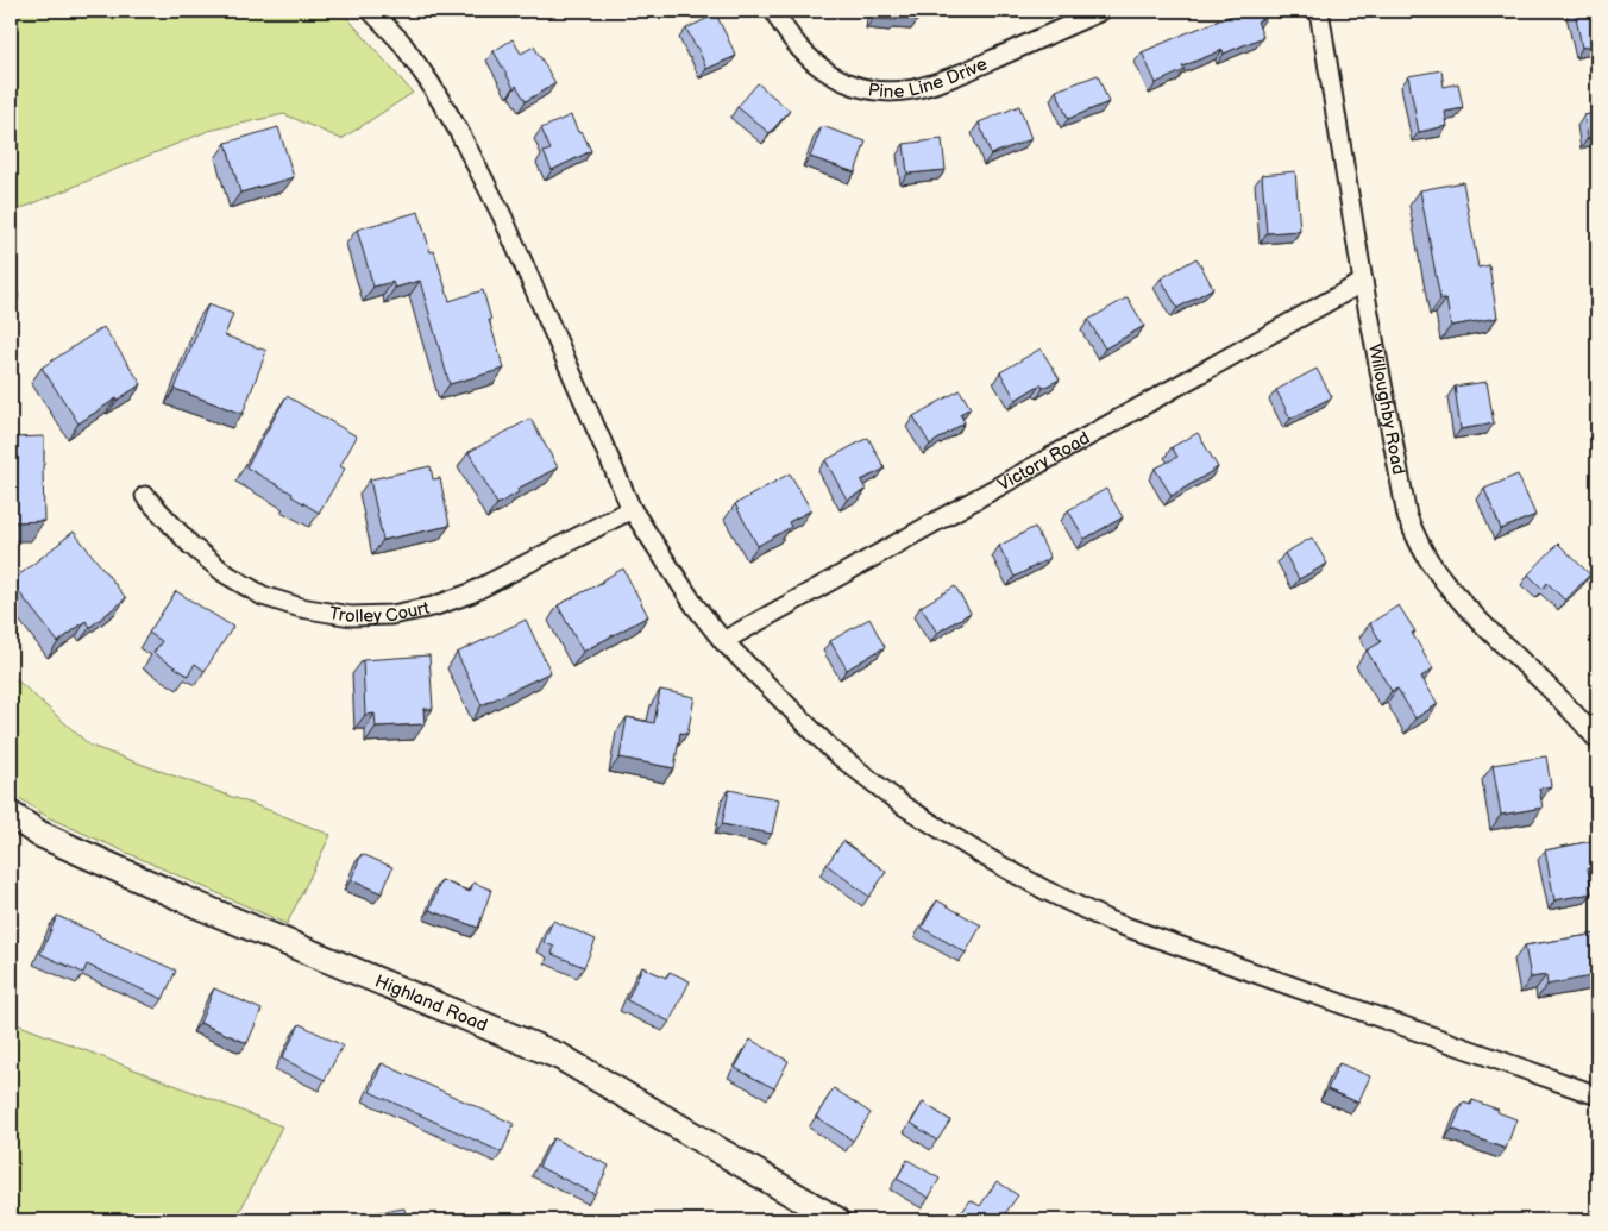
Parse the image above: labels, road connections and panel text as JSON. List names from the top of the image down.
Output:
{
  "streets": {
    "street": [
      "Pine Line Drive",
      "Willoughby Road",
      "Victory Road",
      "Trolley Court",
      "Highland Road"
    ]
  },
  "crossings": [
    ["Willoughby Road", "Victory Road"]
  ]
}
